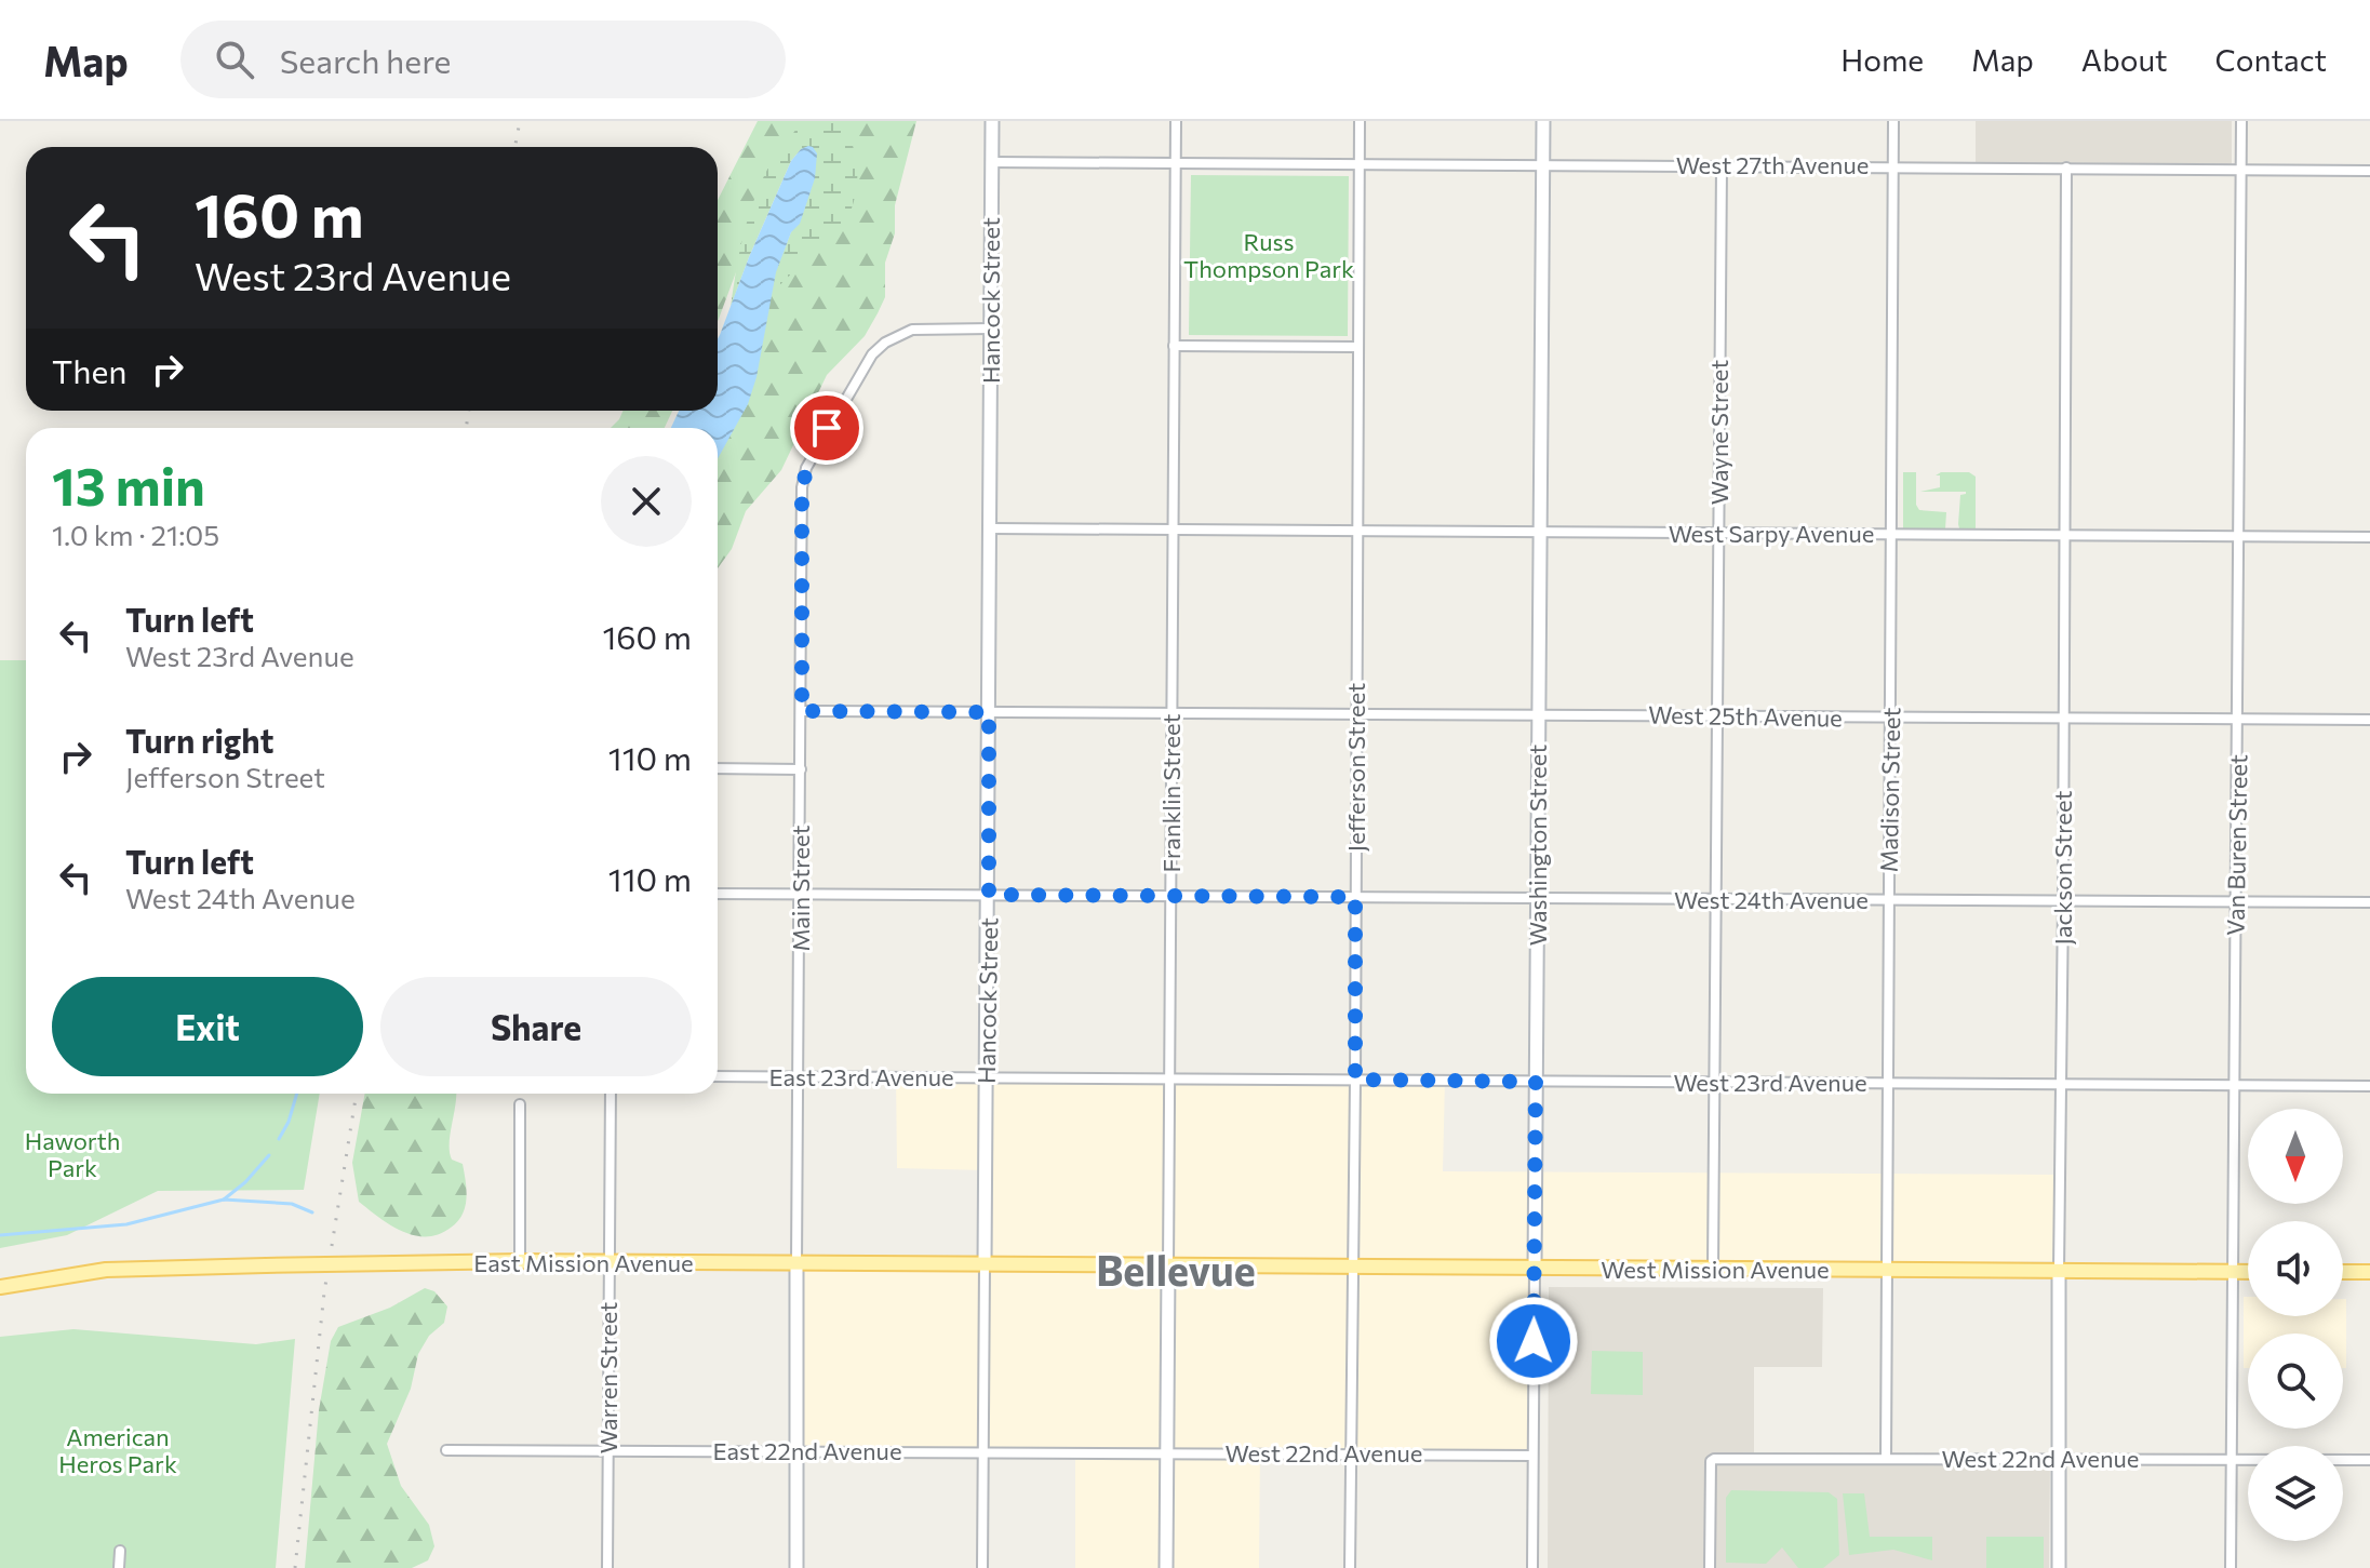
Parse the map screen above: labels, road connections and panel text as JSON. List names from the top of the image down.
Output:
{
  "streets": {
    "main road": ["East Mission Avenue", "West Mission Avenue"],
    "street": [
      "West 27th Avenue",
      "Hancock Street",
      "Wayne Street",
      "West Sarpy Avenue",
      "West 25th Avenue",
      "Jefferson Street",
      "Madison Street",
      "Franklin Street",
      "Washington Street",
      "Van Buren Street",
      "Jackson Street",
      "Main Street",
      "West 24th Avenue",
      "East 23rd Avenue",
      "West 23rd Avenue",
      "Warren Street",
      "East 22nd Avenue",
      "West 22nd Avenue"
    ]
  },
  "crossings": [
    ["West 27th Avenue", "Hancock Street"],
    ["West 27th Avenue", "Wayne Street"],
    ["West 27th Avenue", "Jefferson Street"],
    ["West 27th Avenue", "Madison Street"],
    ["West 27th Avenue", "Franklin Street"],
    ["West 27th Avenue", "Washington Street"],
    ["West 27th Avenue", "Van Buren Street"],
    ["West 27th Avenue", "Jackson Street"],
    ["Hancock Street", "West Sarpy Avenue"],
    ["Hancock Street", "West 25th Avenue"],
    ["Hancock Street", "Main Street"],
    ["Hancock Street", "West 24th Avenue"],
    ["Hancock Street", "East 23rd Avenue"],
    ["Hancock Street", "East Mission Avenue"],
    ["Hancock Street", "East 22nd Avenue"],
    ["Wayne Street", "West Sarpy Avenue"],
    ["Wayne Street", "West 25th Avenue"],
    ["Wayne Street", "West 24th Avenue"],
    ["Wayne Street", "West 23rd Avenue"],
    ["Wayne Street", "West Mission Avenue"],
    ["West Sarpy Avenue", "Jefferson Street"],
    ["West Sarpy Avenue", "Madison Street"],
    ["West Sarpy Avenue", "Franklin Street"],
    ["West Sarpy Avenue", "Washington Street"],
    ["West Sarpy Avenue", "Van Buren Street"],
    ["West Sarpy Avenue", "Jackson Street"],
    ["West 25th Avenue", "Jefferson Street"],
    ["West 25th Avenue", "Madison Street"],
    ["West 25th Avenue", "Franklin Street"],
    ["West 25th Avenue", "Washington Street"],
    ["West 25th Avenue", "Van Buren Street"],
    ["West 25th Avenue", "Jackson Street"],
    ["West 25th Avenue", "Main Street"],
    ["Jefferson Street", "West 24th Avenue"],
    ["Jefferson Street", "West 23rd Avenue"],
    ["Jefferson Street", "West Mission Avenue"],
    ["Jefferson Street", "West 22nd Avenue"],
    ["Madison Street", "West 24th Avenue"],
    ["Madison Street", "West 23rd Avenue"],
    ["Madison Street", "West Mission Avenue"],
    ["Madison Street", "West 22nd Avenue"],
    ["Franklin Street", "West 24th Avenue"],
    ["Franklin Street", "East 23rd Avenue"],
    ["Franklin Street", "West 23rd Avenue"],
    ["Franklin Street", "East Mission Avenue"],
    ["Franklin Street", "West Mission Avenue"],
    ["Franklin Street", "East 22nd Avenue"],
    ["Franklin Street", "West 22nd Avenue"],
    ["Washington Street", "West 24th Avenue"],
    ["Washington Street", "West 23rd Avenue"],
    ["Washington Street", "West Mission Avenue"],
    ["Washington Street", "West 22nd Avenue"],
    ["Van Buren Street", "West 24th Avenue"],
    ["Van Buren Street", "West 23rd Avenue"],
    ["Van Buren Street", "West Mission Avenue"],
    ["Van Buren Street", "West 22nd Avenue"],
    ["Jackson Street", "West 24th Avenue"],
    ["Jackson Street", "West 23rd Avenue"],
    ["Jackson Street", "West Mission Avenue"],
    ["Jackson Street", "West 22nd Avenue"],
    ["Main Street", "West 24th Avenue"],
    ["Main Street", "East 23rd Avenue"],
    ["Main Street", "East Mission Avenue"],
    ["Main Street", "East 22nd Avenue"],
    ["East 23rd Avenue", "West 23rd Avenue"],
    ["East Mission Avenue", "West Mission Avenue"],
    ["East Mission Avenue", "Warren Street"],
    ["Warren Street", "East 22nd Avenue"],
    ["East 22nd Avenue", "West 22nd Avenue"]
  ],
  "districts": ["Bellevue"],
  "parks": ["Russ Thompson Park", "Haworth Park", "American Heros Park"],
  "north": "bottom",
  "page": {
    "header": "Map",
    "search": "Search here",
    "nav": [
      "Home",
      "Map",
      "About",
      "Contact"
    ],
    "turn": ["160 m", "West 23rd Avenue"],
    "then": "Then",
    "heading": ["13 min", "1.0 km · 21:05"],
    "list": [
      {
        "name": "Turn left",
        "note": "West 23rd Avenue",
        "value": "160 m"
      },
      {
        "name": "Turn right",
        "note": "Jefferson Street",
        "value": "110 m"
      },
      {
        "name": "Turn left",
        "note": "West 24th Avenue",
        "value": "110 m"
      }
    ],
    "buttons": ["Exit", "Share"]
  }
}
